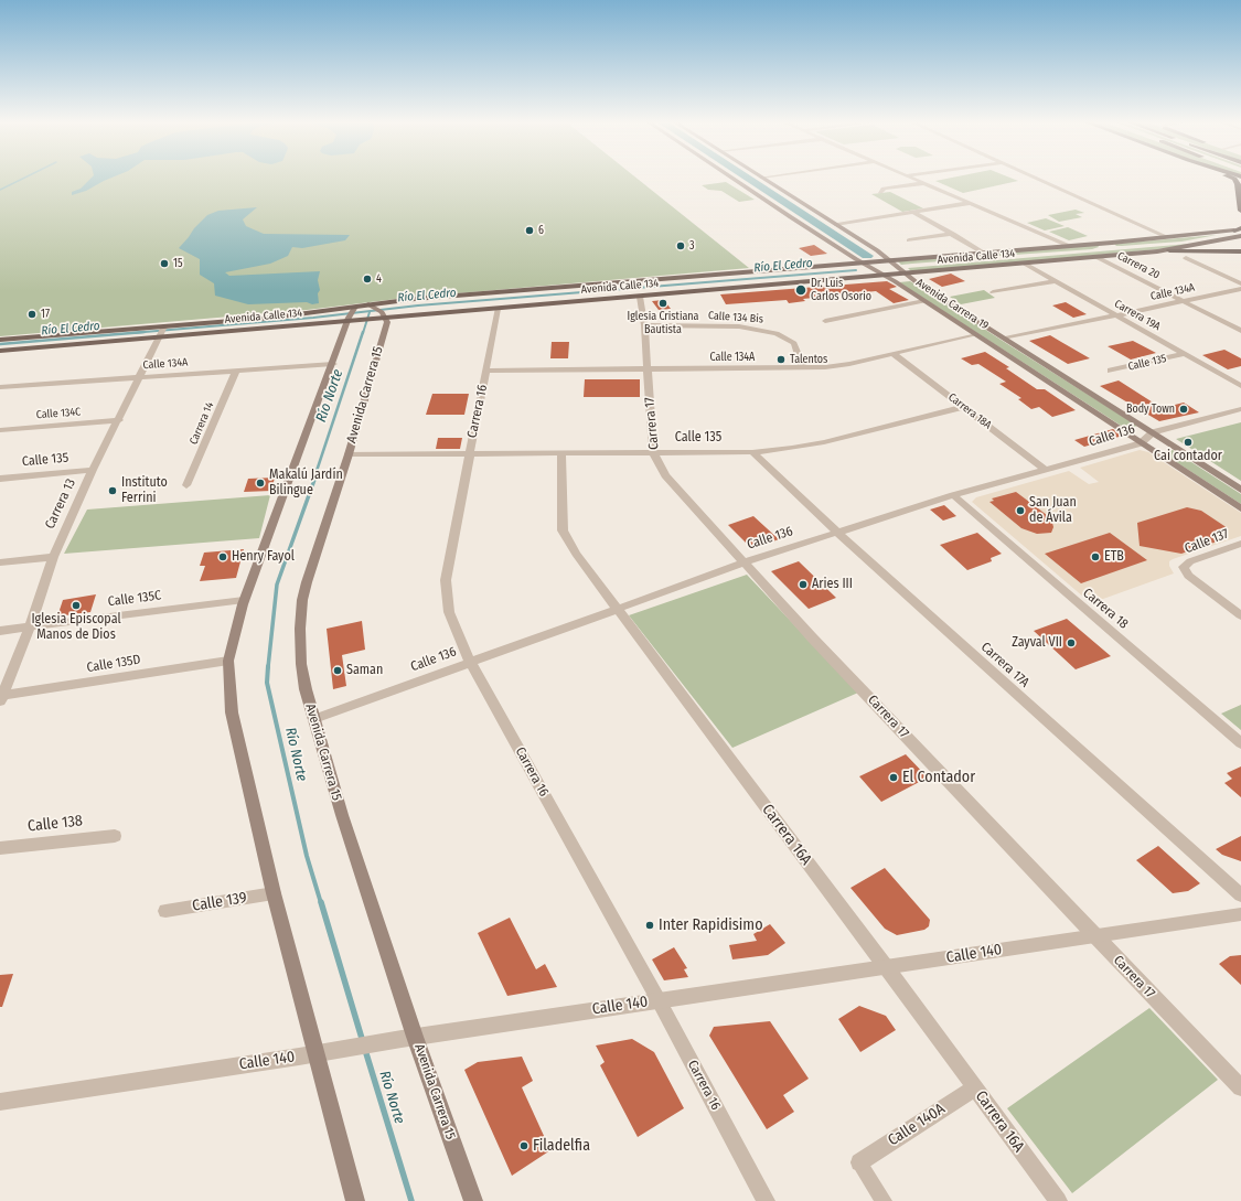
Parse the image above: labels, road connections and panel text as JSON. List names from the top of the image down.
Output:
{
  "streets": {
    "main road": ["Avenida Calle 134", "Avenida Carrera 19", "Avenida Carrera 15"],
    "street": [
      "Carrera 20",
      "Calle 134A",
      "Carrera 19A",
      "Calle 134 Bis",
      "Calle 135",
      "Carrera 16",
      "Carrera 18A",
      "Calle 134C",
      "Carrera 14",
      "Carrera 17",
      "Calle 136",
      "Carrera 13",
      "Calle 137",
      "Calle 135C",
      "Carrera 18",
      "Calle 135D",
      "Carrera 17A",
      "Calle 138",
      "Carrera 16A",
      "Calle 139",
      "Calle 140",
      "Calle 140A"
    ]
  },
  "crossings": [
    ["Avenida Calle 134", "Carrera 20"],
    ["Avenida Calle 134", "Avenida Carrera 19"],
    ["Avenida Calle 134", "Carrera 19A"],
    ["Avenida Calle 134", "Avenida Carrera 15"],
    ["Avenida Calle 134", "Carrera 16"],
    ["Avenida Calle 134", "Carrera 17"],
    ["Avenida Calle 134", "Carrera 13"],
    ["Carrera 20", "Calle 134A"],
    ["Calle 134A", "Avenida Carrera 19"],
    ["Calle 134A", "Carrera 19A"],
    ["Calle 134A", "Calle 134 Bis"],
    ["Calle 134A", "Carrera 16"],
    ["Calle 134A", "Carrera 18A"],
    ["Calle 134A", "Carrera 14"],
    ["Calle 134A", "Carrera 17"],
    ["Calle 134A", "Carrera 13"],
    ["Avenida Carrera 19", "Calle 136"],
    ["Carrera 19A", "Calle 135"],
    ["Calle 134 Bis", "Carrera 17"],
    ["Calle 135", "Avenida Carrera 15"],
    ["Calle 135", "Carrera 16"],
    ["Calle 135", "Carrera 18A"],
    ["Calle 135", "Carrera 17"],
    ["Calle 135", "Carrera 13"],
    ["Calle 135", "Carrera 17A"],
    ["Calle 135", "Carrera 16A"],
    ["Avenida Carrera 15", "Calle 136"],
    ["Avenida Carrera 15", "Calle 140"],
    ["Carrera 16", "Calle 136"],
    ["Carrera 16", "Calle 140"],
    ["Carrera 18A", "Calle 136"],
    ["Calle 134C", "Carrera 13"],
    ["Carrera 17", "Calle 136"],
    ["Carrera 17", "Calle 140"],
    ["Calle 136", "Carrera 18"],
    ["Calle 136", "Carrera 17A"],
    ["Calle 136", "Carrera 16A"],
    ["Carrera 13", "Calle 135C"],
    ["Carrera 13", "Calle 135D"],
    ["Carrera 16A", "Calle 140"],
    ["Carrera 16A", "Calle 140A"]
  ],
  "water": ["Río El Cedro", "Río Norte"],
  "places": [
    "6",
    "3",
    "15",
    "4",
    "Dr. Luis Carlos Osorio",
    "Iglesia Cristiana Bautista",
    "17",
    "Talentos",
    "Body Town",
    "Cai contador",
    "Makalú Jardín Bilingue",
    "Instituto Ferrini",
    "San Juan de Ávila",
    "Henry Fayol",
    "ETB",
    "Aries III",
    "Iglesia Episcopal Manos de Dios",
    "Zayval VII",
    "Saman",
    "El Contador",
    "Inter Rapidisimo",
    "Filadelfia"
  ]
}
